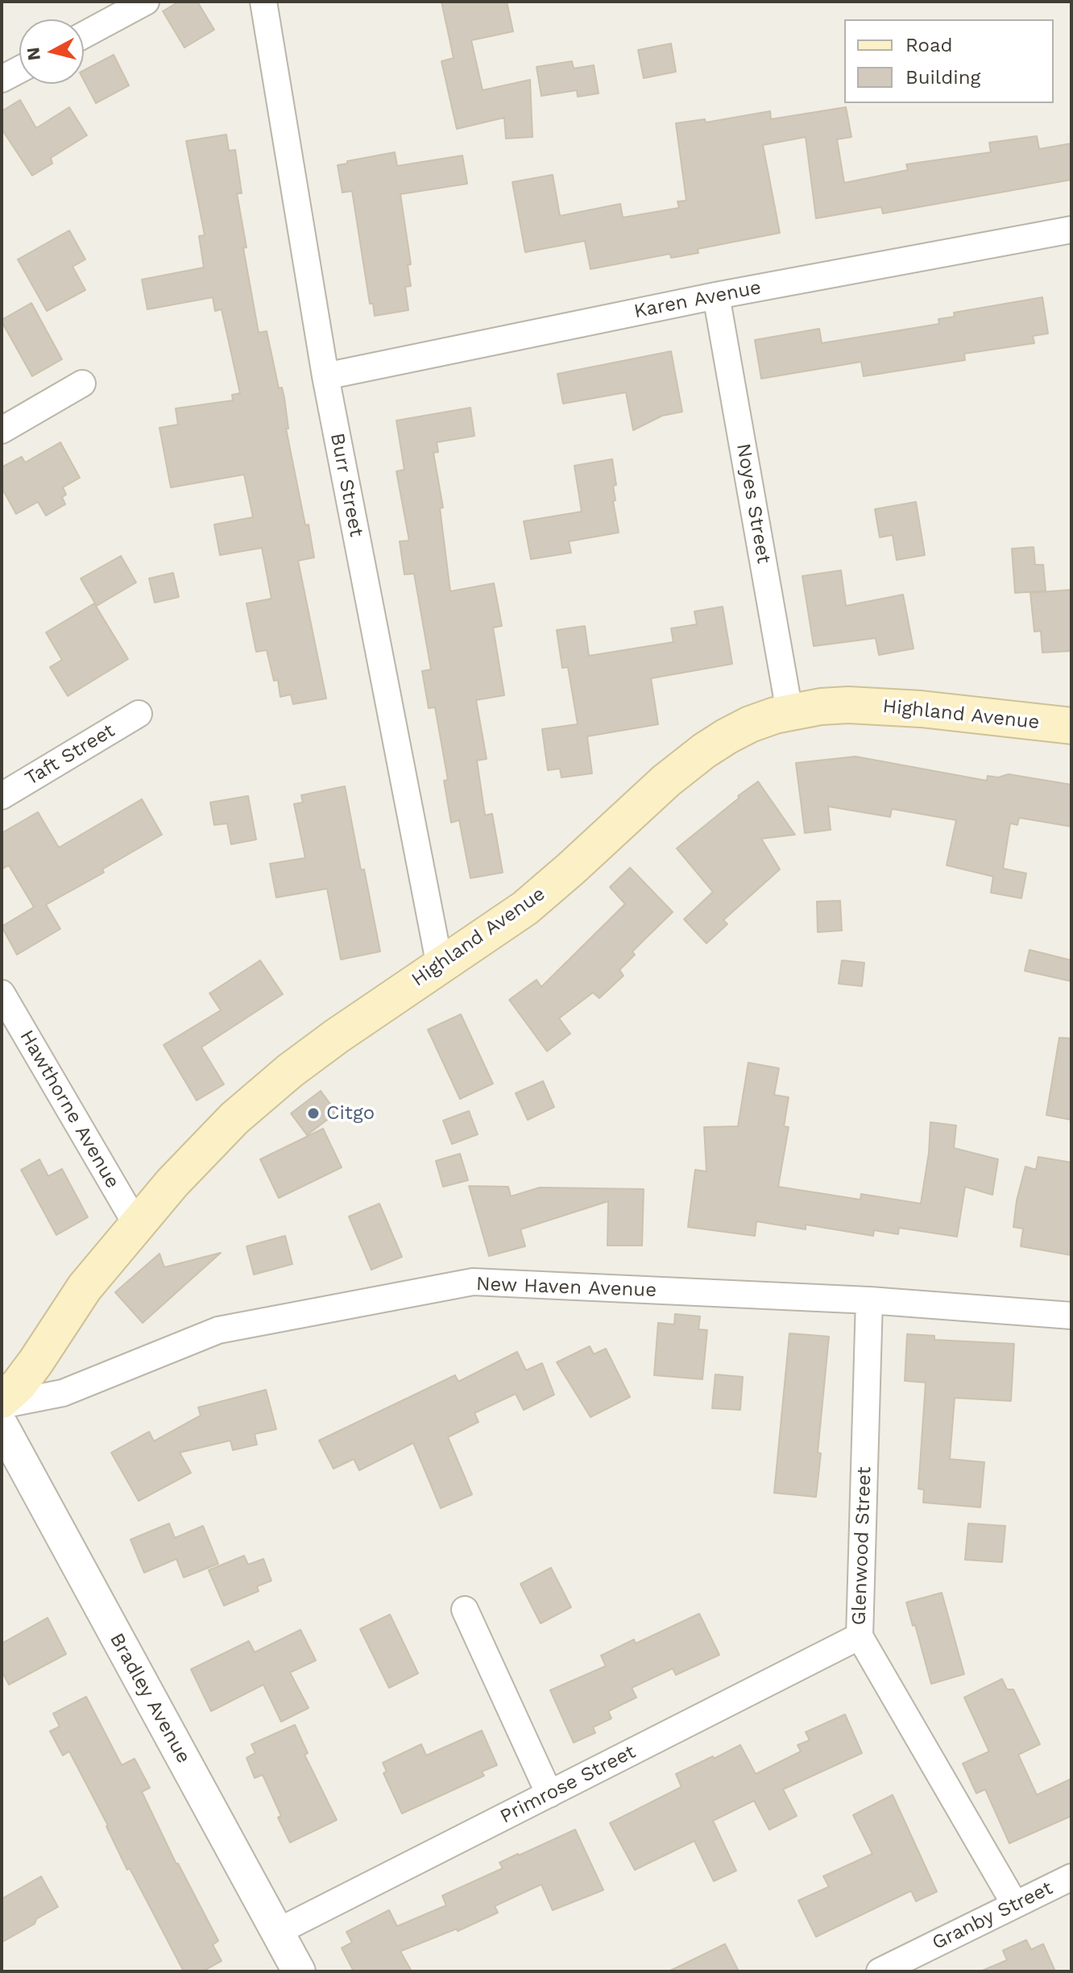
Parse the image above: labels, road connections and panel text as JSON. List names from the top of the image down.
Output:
{
  "streets": {
    "main road": ["Highland Avenue"],
    "street": [
      "Karen Avenue",
      "Burr Street",
      "Noyes Street",
      "Taft Street",
      "Hawthorne Avenue",
      "New Haven Avenue",
      "Glenwood Street",
      "Bradley Avenue",
      "Primrose Street",
      "Granby Street"
    ]
  },
  "crossings": [
    ["Karen Avenue", "Burr Street"],
    ["Karen Avenue", "Noyes Street"],
    ["Burr Street", "Highland Avenue"],
    ["Noyes Street", "Highland Avenue"],
    ["Highland Avenue", "Hawthorne Avenue"],
    ["Highland Avenue", "New Haven Avenue"],
    ["New Haven Avenue", "Glenwood Street"],
    ["Glenwood Street", "Primrose Street"],
    ["Glenwood Street", "Granby Street"],
    ["Bradley Avenue", "Primrose Street"]
  ],
  "places": ["Citgo"],
  "legend": ["Road", "Building"],
  "north": "left"
}
